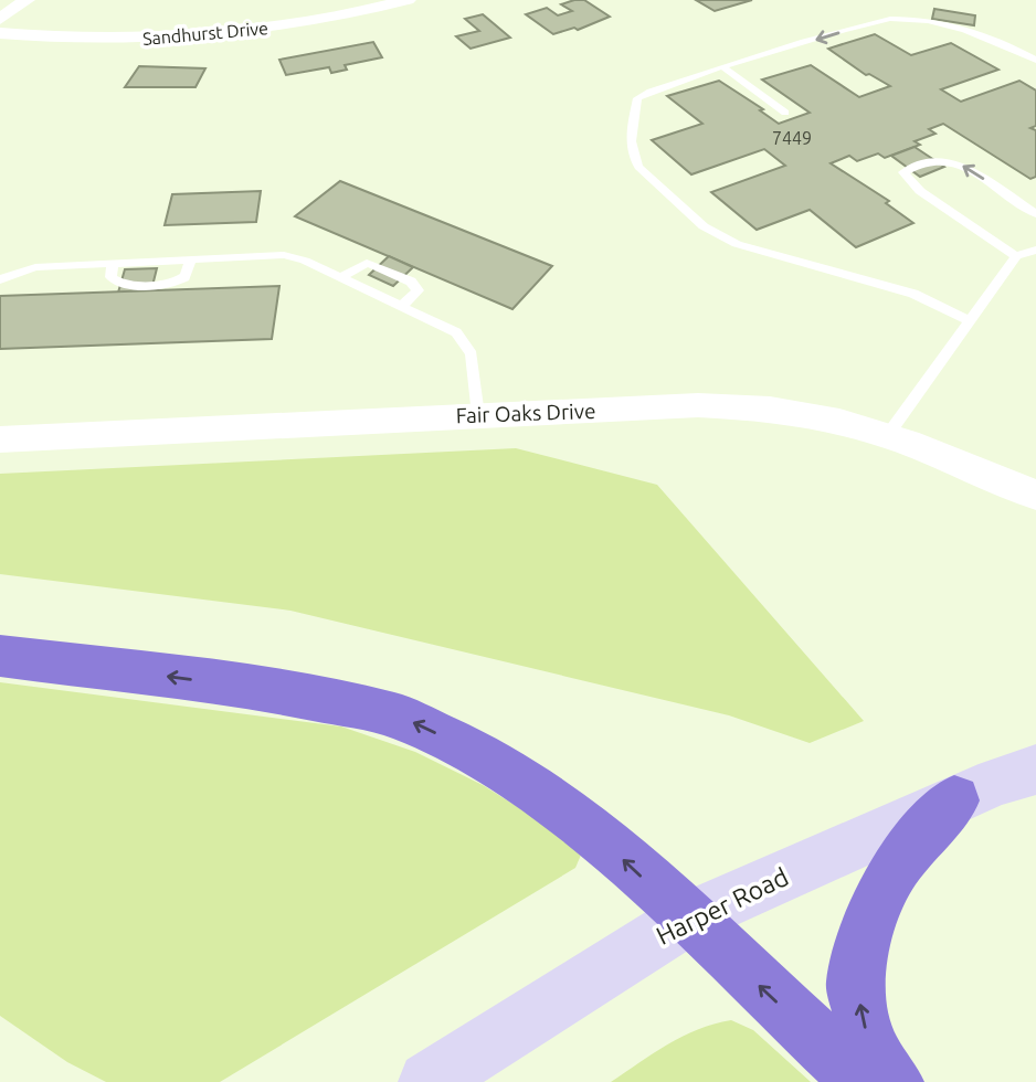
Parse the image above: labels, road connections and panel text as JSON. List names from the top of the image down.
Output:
{
  "streets": {
    "main road": ["Harper Road"],
    "street": ["Sandhurst Drive", "Fair Oaks Drive"]
  },
  "house_numbers": ["7449"]
}
